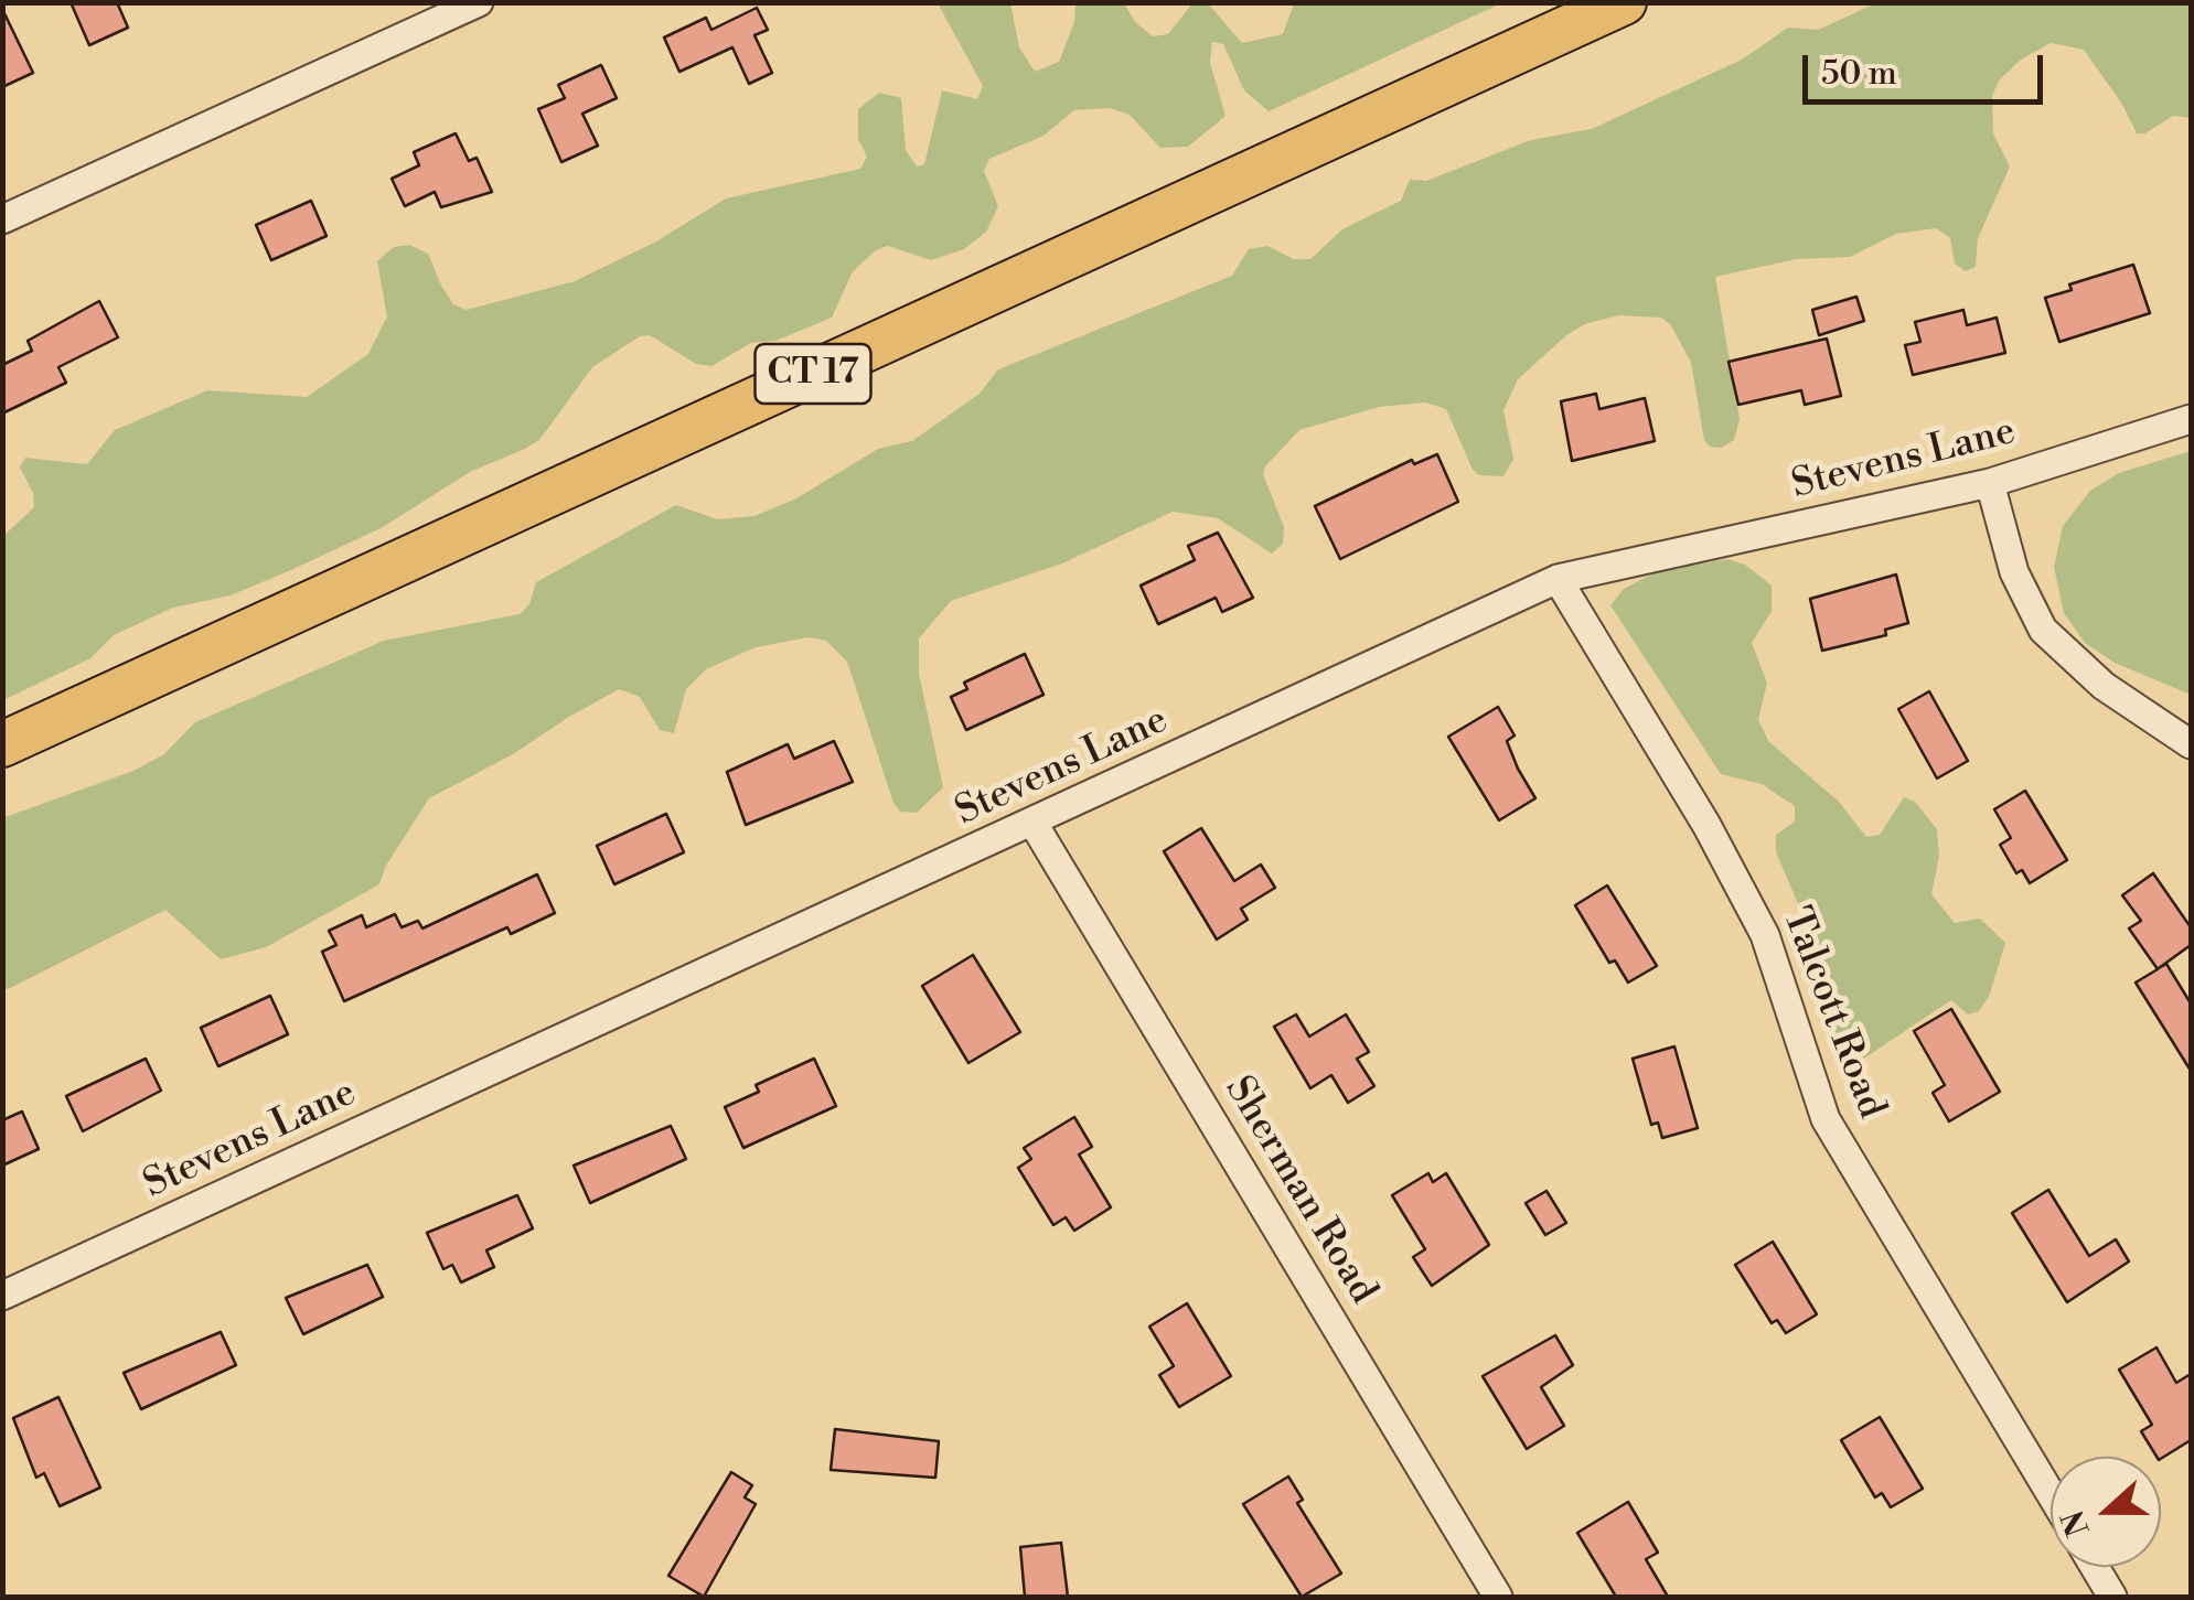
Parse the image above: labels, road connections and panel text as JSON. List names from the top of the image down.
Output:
{
  "streets": {
    "main road": ["CT 17"],
    "street": ["Stevens Lane", "Talcott Road", "Sherman Road"]
  },
  "crossings": [
    ["Stevens Lane", "Talcott Road"],
    ["Stevens Lane", "Sherman Road"]
  ],
  "scale_bar": "50 m",
  "north": "left"
}
